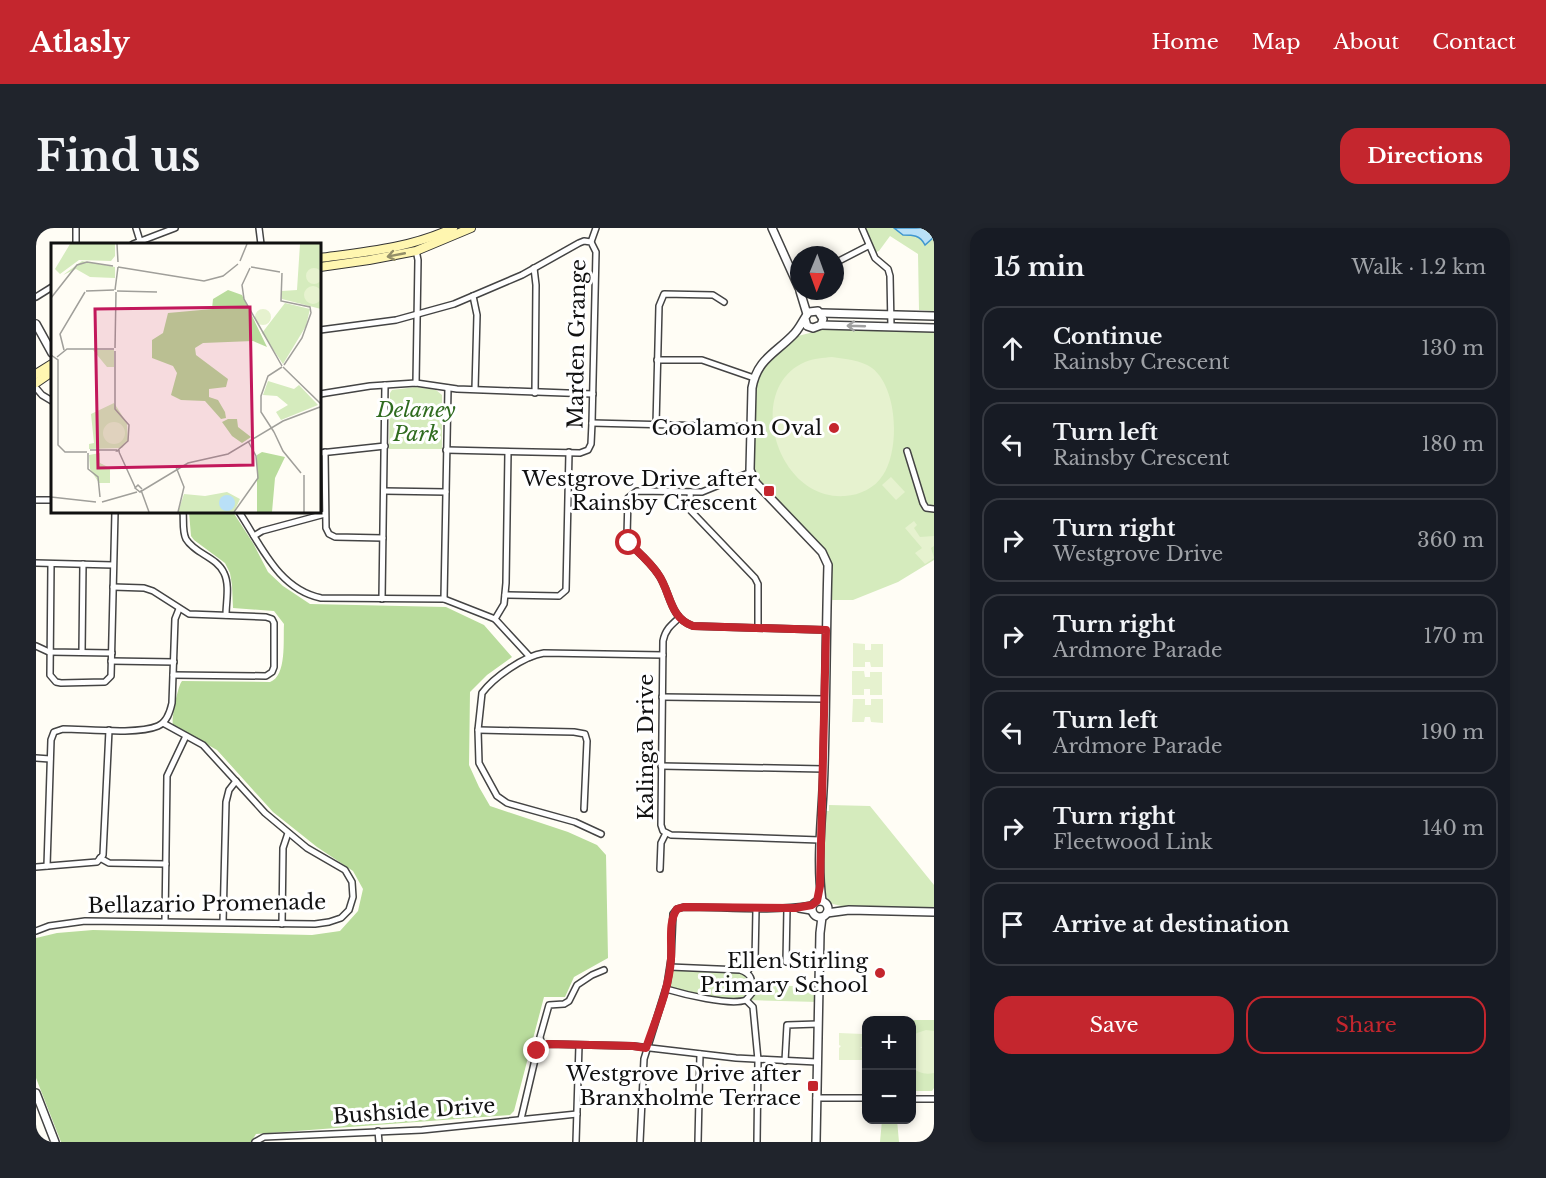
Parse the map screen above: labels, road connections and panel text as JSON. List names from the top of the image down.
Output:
{
  "streets": {
    "street": [
      "Marden Grange",
      "Kalinga Drive",
      "Bellazario Promenade",
      "Bushside Drive"
    ]
  },
  "parks": ["Delaney Park"],
  "places": {
    "other": ["Coolamon Oval", "Ellen Stirling Primary School"],
    "transit": ["Westgrove Drive after Rainsby Crescent", "Westgrove Drive after Branxholme Terrace"]
  },
  "north": "bottom",
  "page": {
    "header": "Atlasly",
    "nav": [
      "Home",
      "Map",
      "About",
      "Contact"
    ],
    "buttons": [
      "Directions",
      ["Save", "Share"]
    ],
    "title": "Find us",
    "heading": ["15 min", "Walk · 1.2 km"],
    "list": [
      ["Continue", "Rainsby Crescent", "130 m"],
      ["Turn left", "Rainsby Crescent", "180 m"],
      ["Turn right", "Westgrove Drive", "360 m"],
      ["Turn right", "Ardmore Parade", "170 m"],
      ["Turn left", "Ardmore Parade", "190 m"],
      ["Turn right", "Fleetwood Link", "140 m"],
      "Arrive at destination"
    ],
    "map_buttons": ["+", "−"]
  }
}
